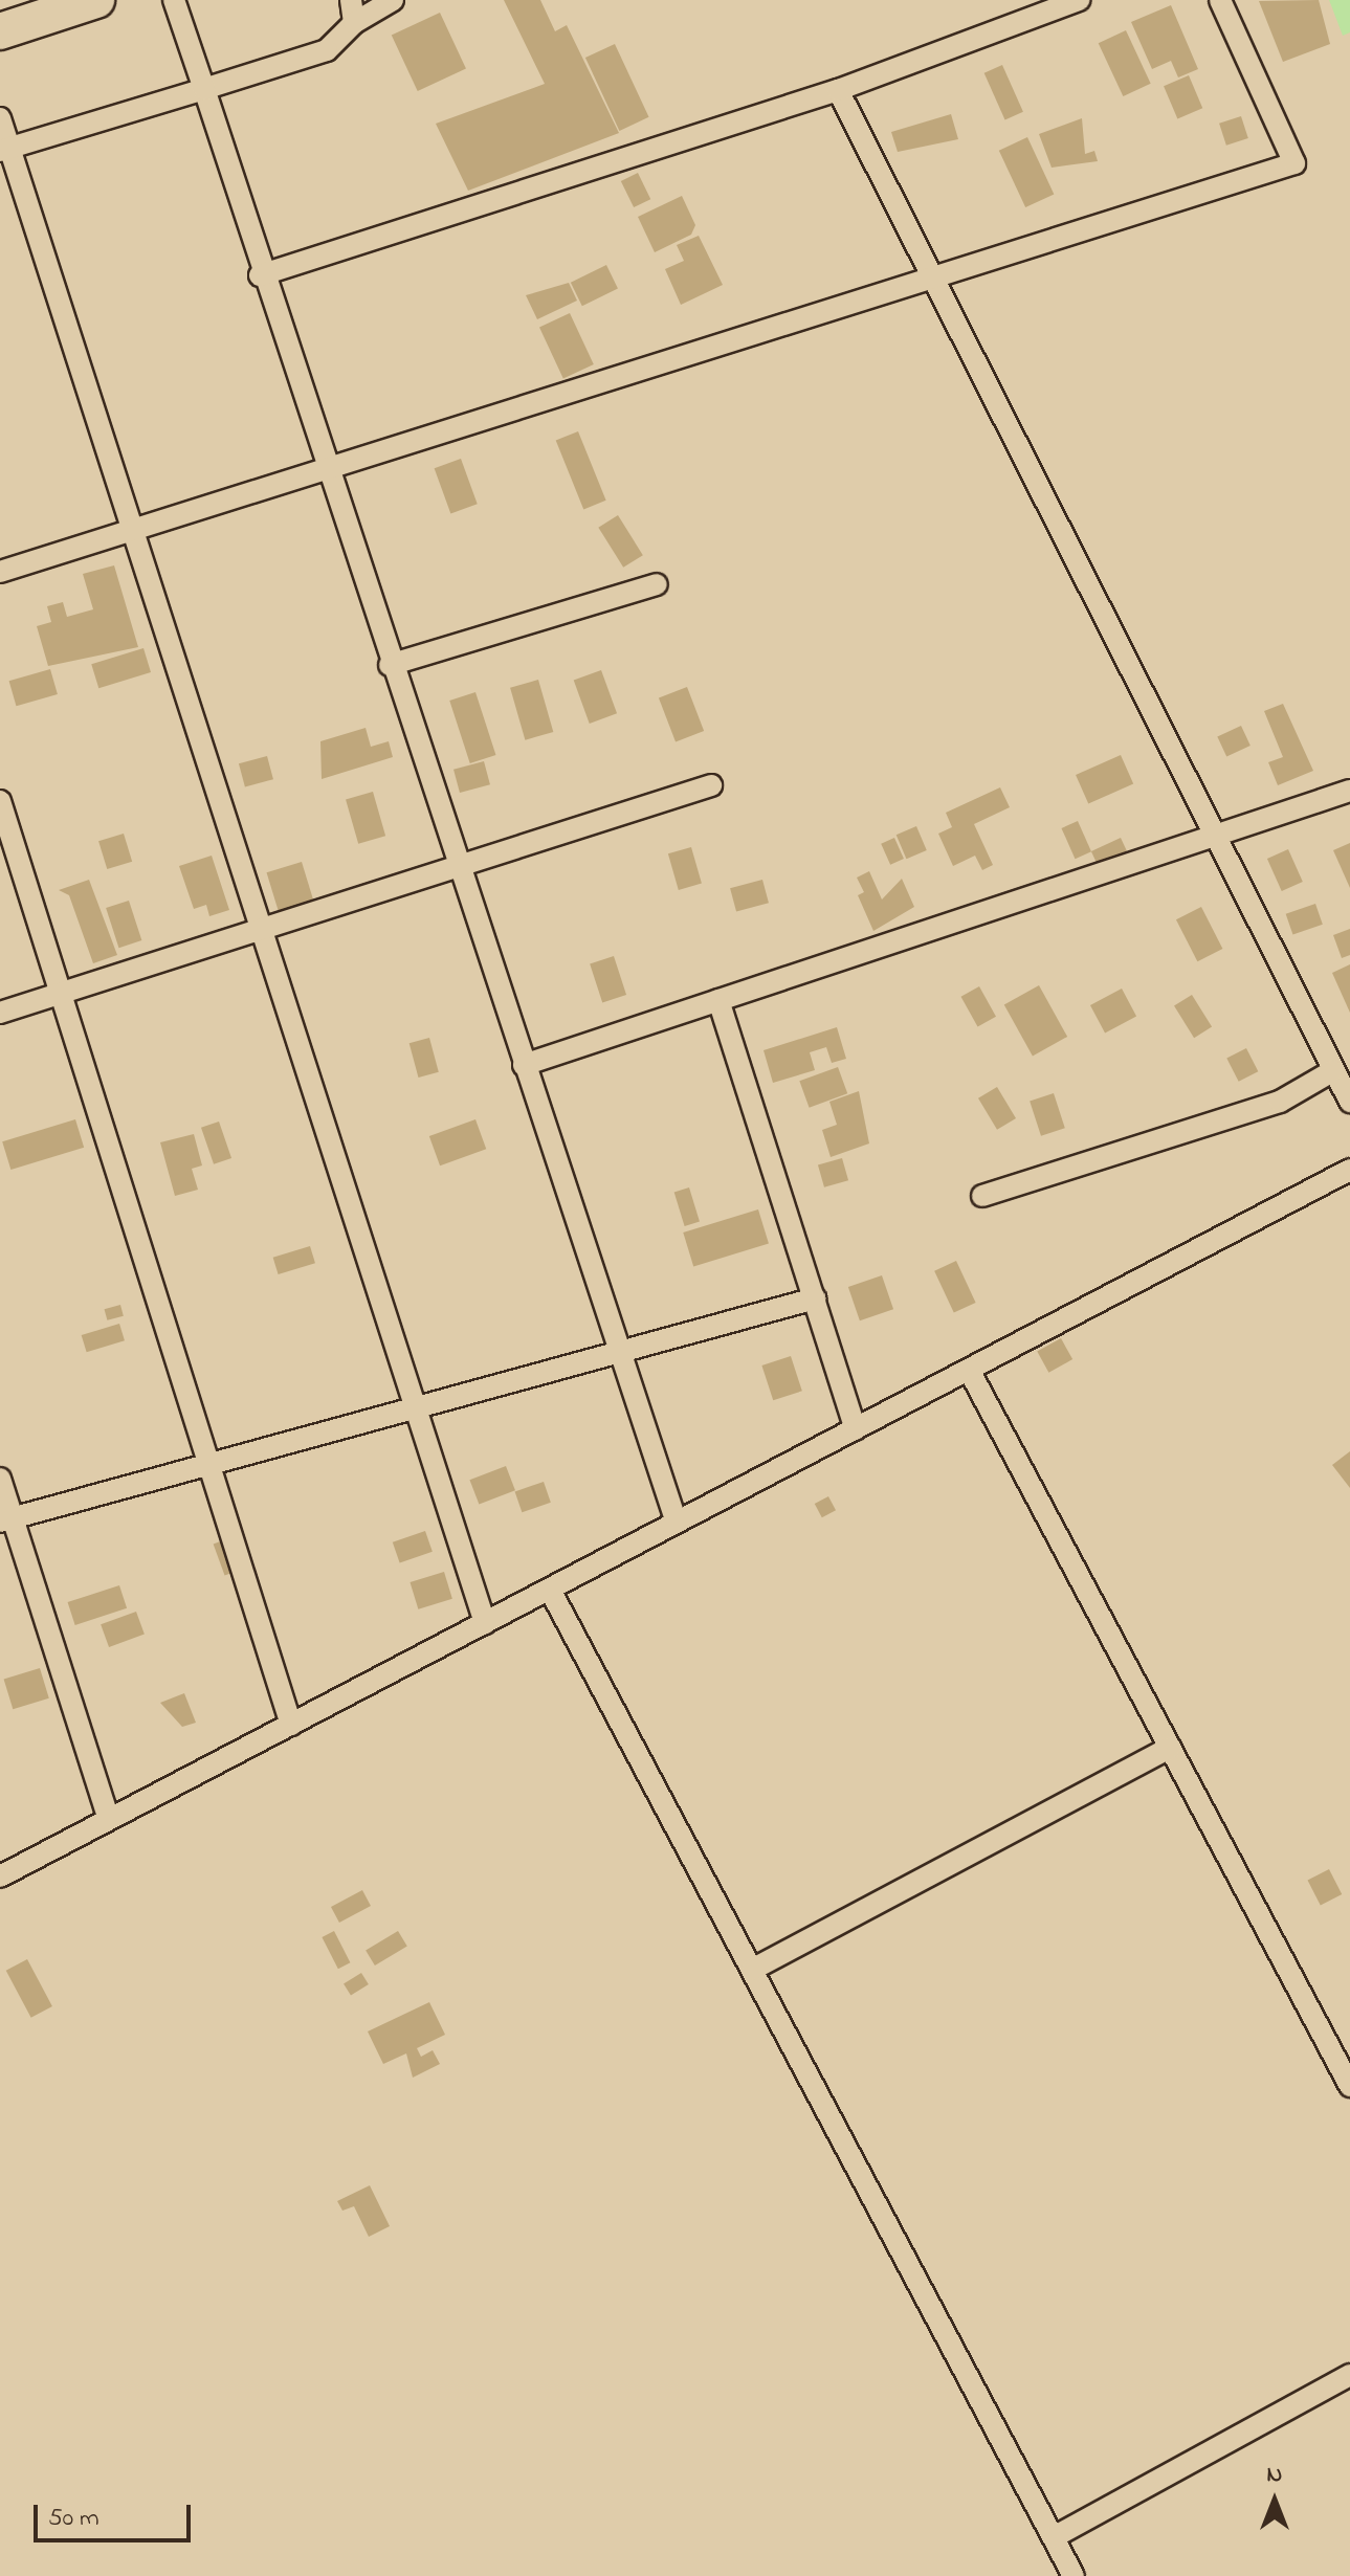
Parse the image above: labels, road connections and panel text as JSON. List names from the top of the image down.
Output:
{
  "scale_bar": "50 m",
  "north": "top"
}
